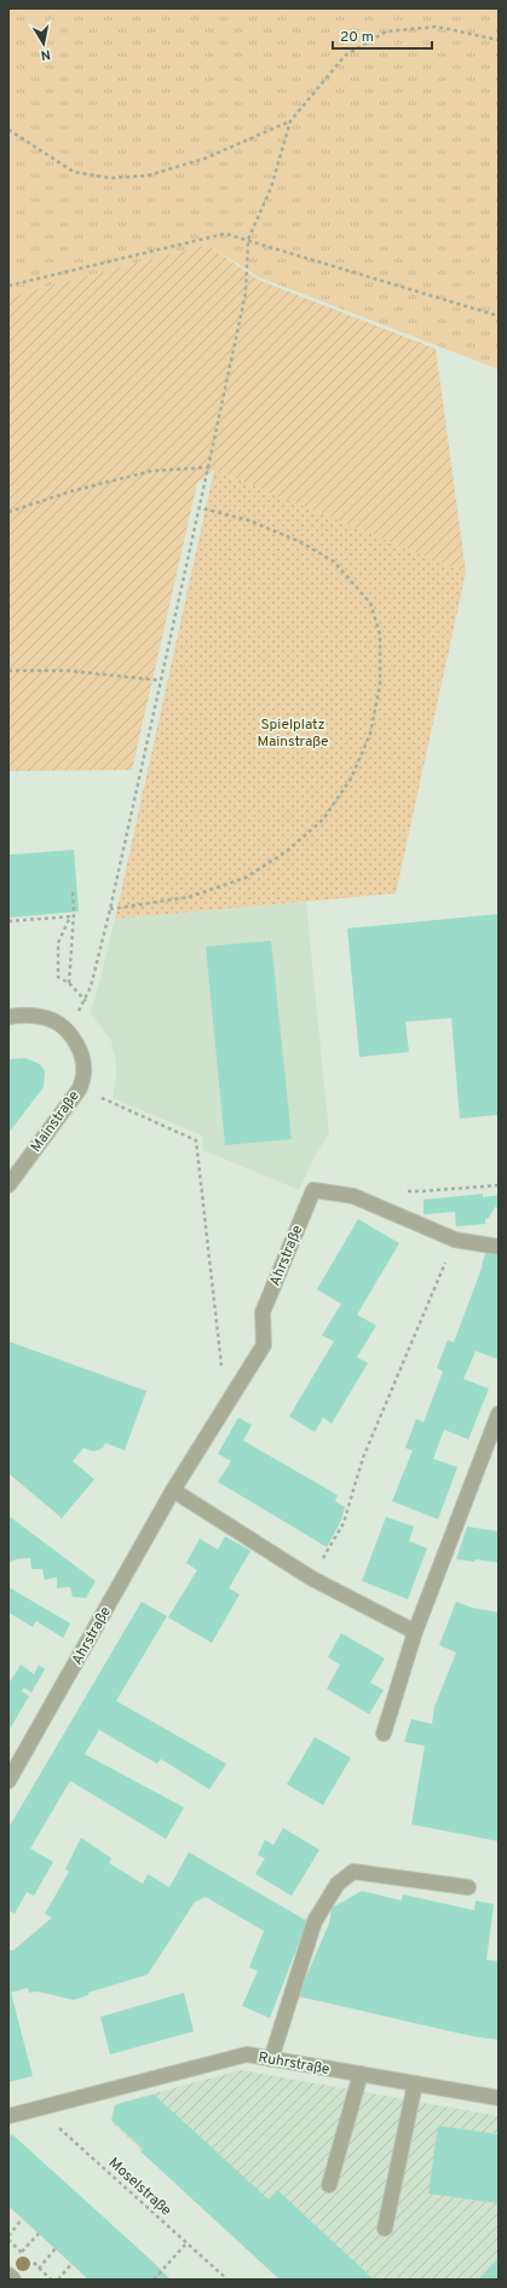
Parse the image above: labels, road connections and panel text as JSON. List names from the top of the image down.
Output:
{
  "streets": {
    "street": ["Mainstraße", "Ahrstraße", "Ruhrstraße"],
    "path": ["Moselstraße"]
  },
  "crossings": [
    ["Ruhrstraße", "Moselstraße"]
  ],
  "parks": ["Spielplatz Mainstraße"],
  "scale_bar": "20 m",
  "north": "bottom"
}
